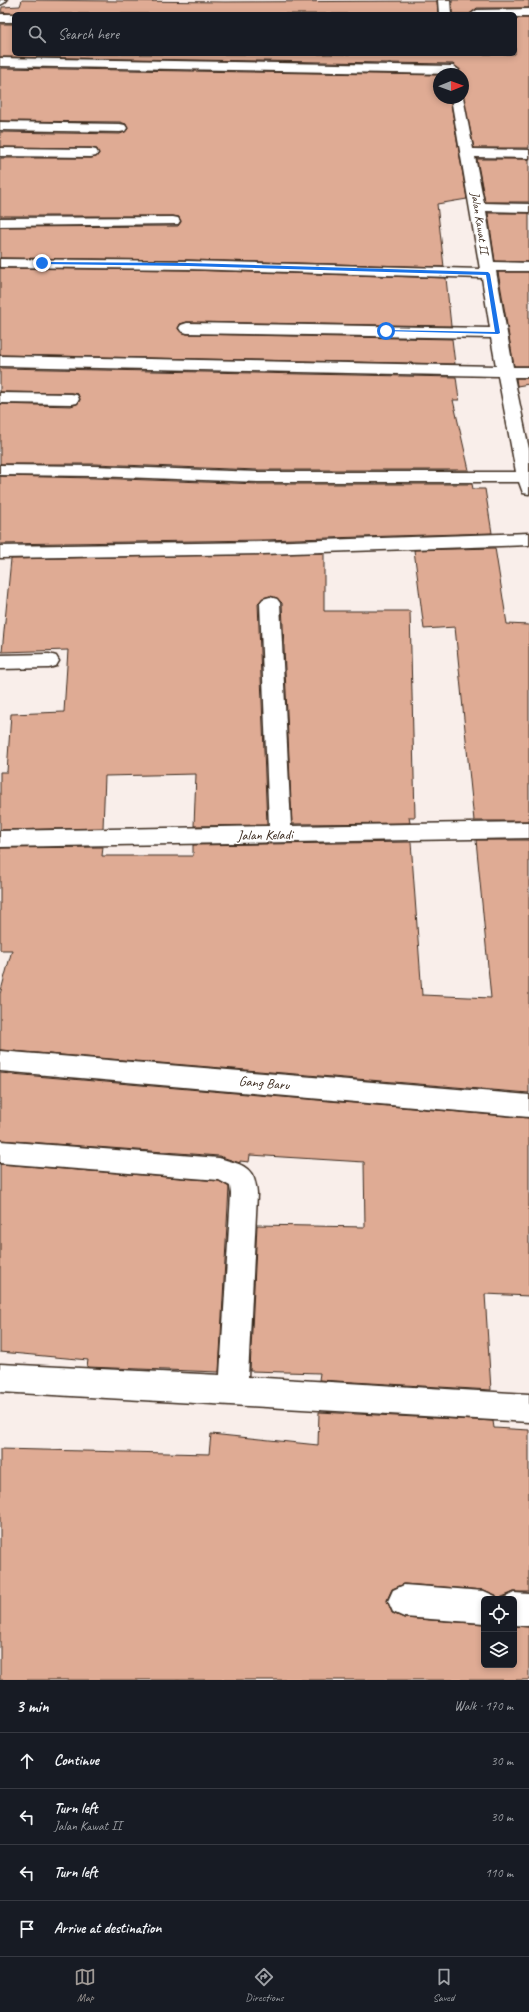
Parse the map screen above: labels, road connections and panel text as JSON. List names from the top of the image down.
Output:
{
  "streets": {
    "street": ["Jalan Kawat II", "Jalan Keladi", "Gang Baru"]
  },
  "north": "right",
  "page": {
    "search": "Search here",
    "heading": ["3 min", "Walk · 170 m"],
    "list": [
      ["Continue", "30 m"],
      ["Turn left", "Jalan Kawat II", "30 m"],
      ["Turn left", "110 m"],
      "Arrive at destination"
    ],
    "nav": ["Map", "Directions", "Saved"]
  }
}
